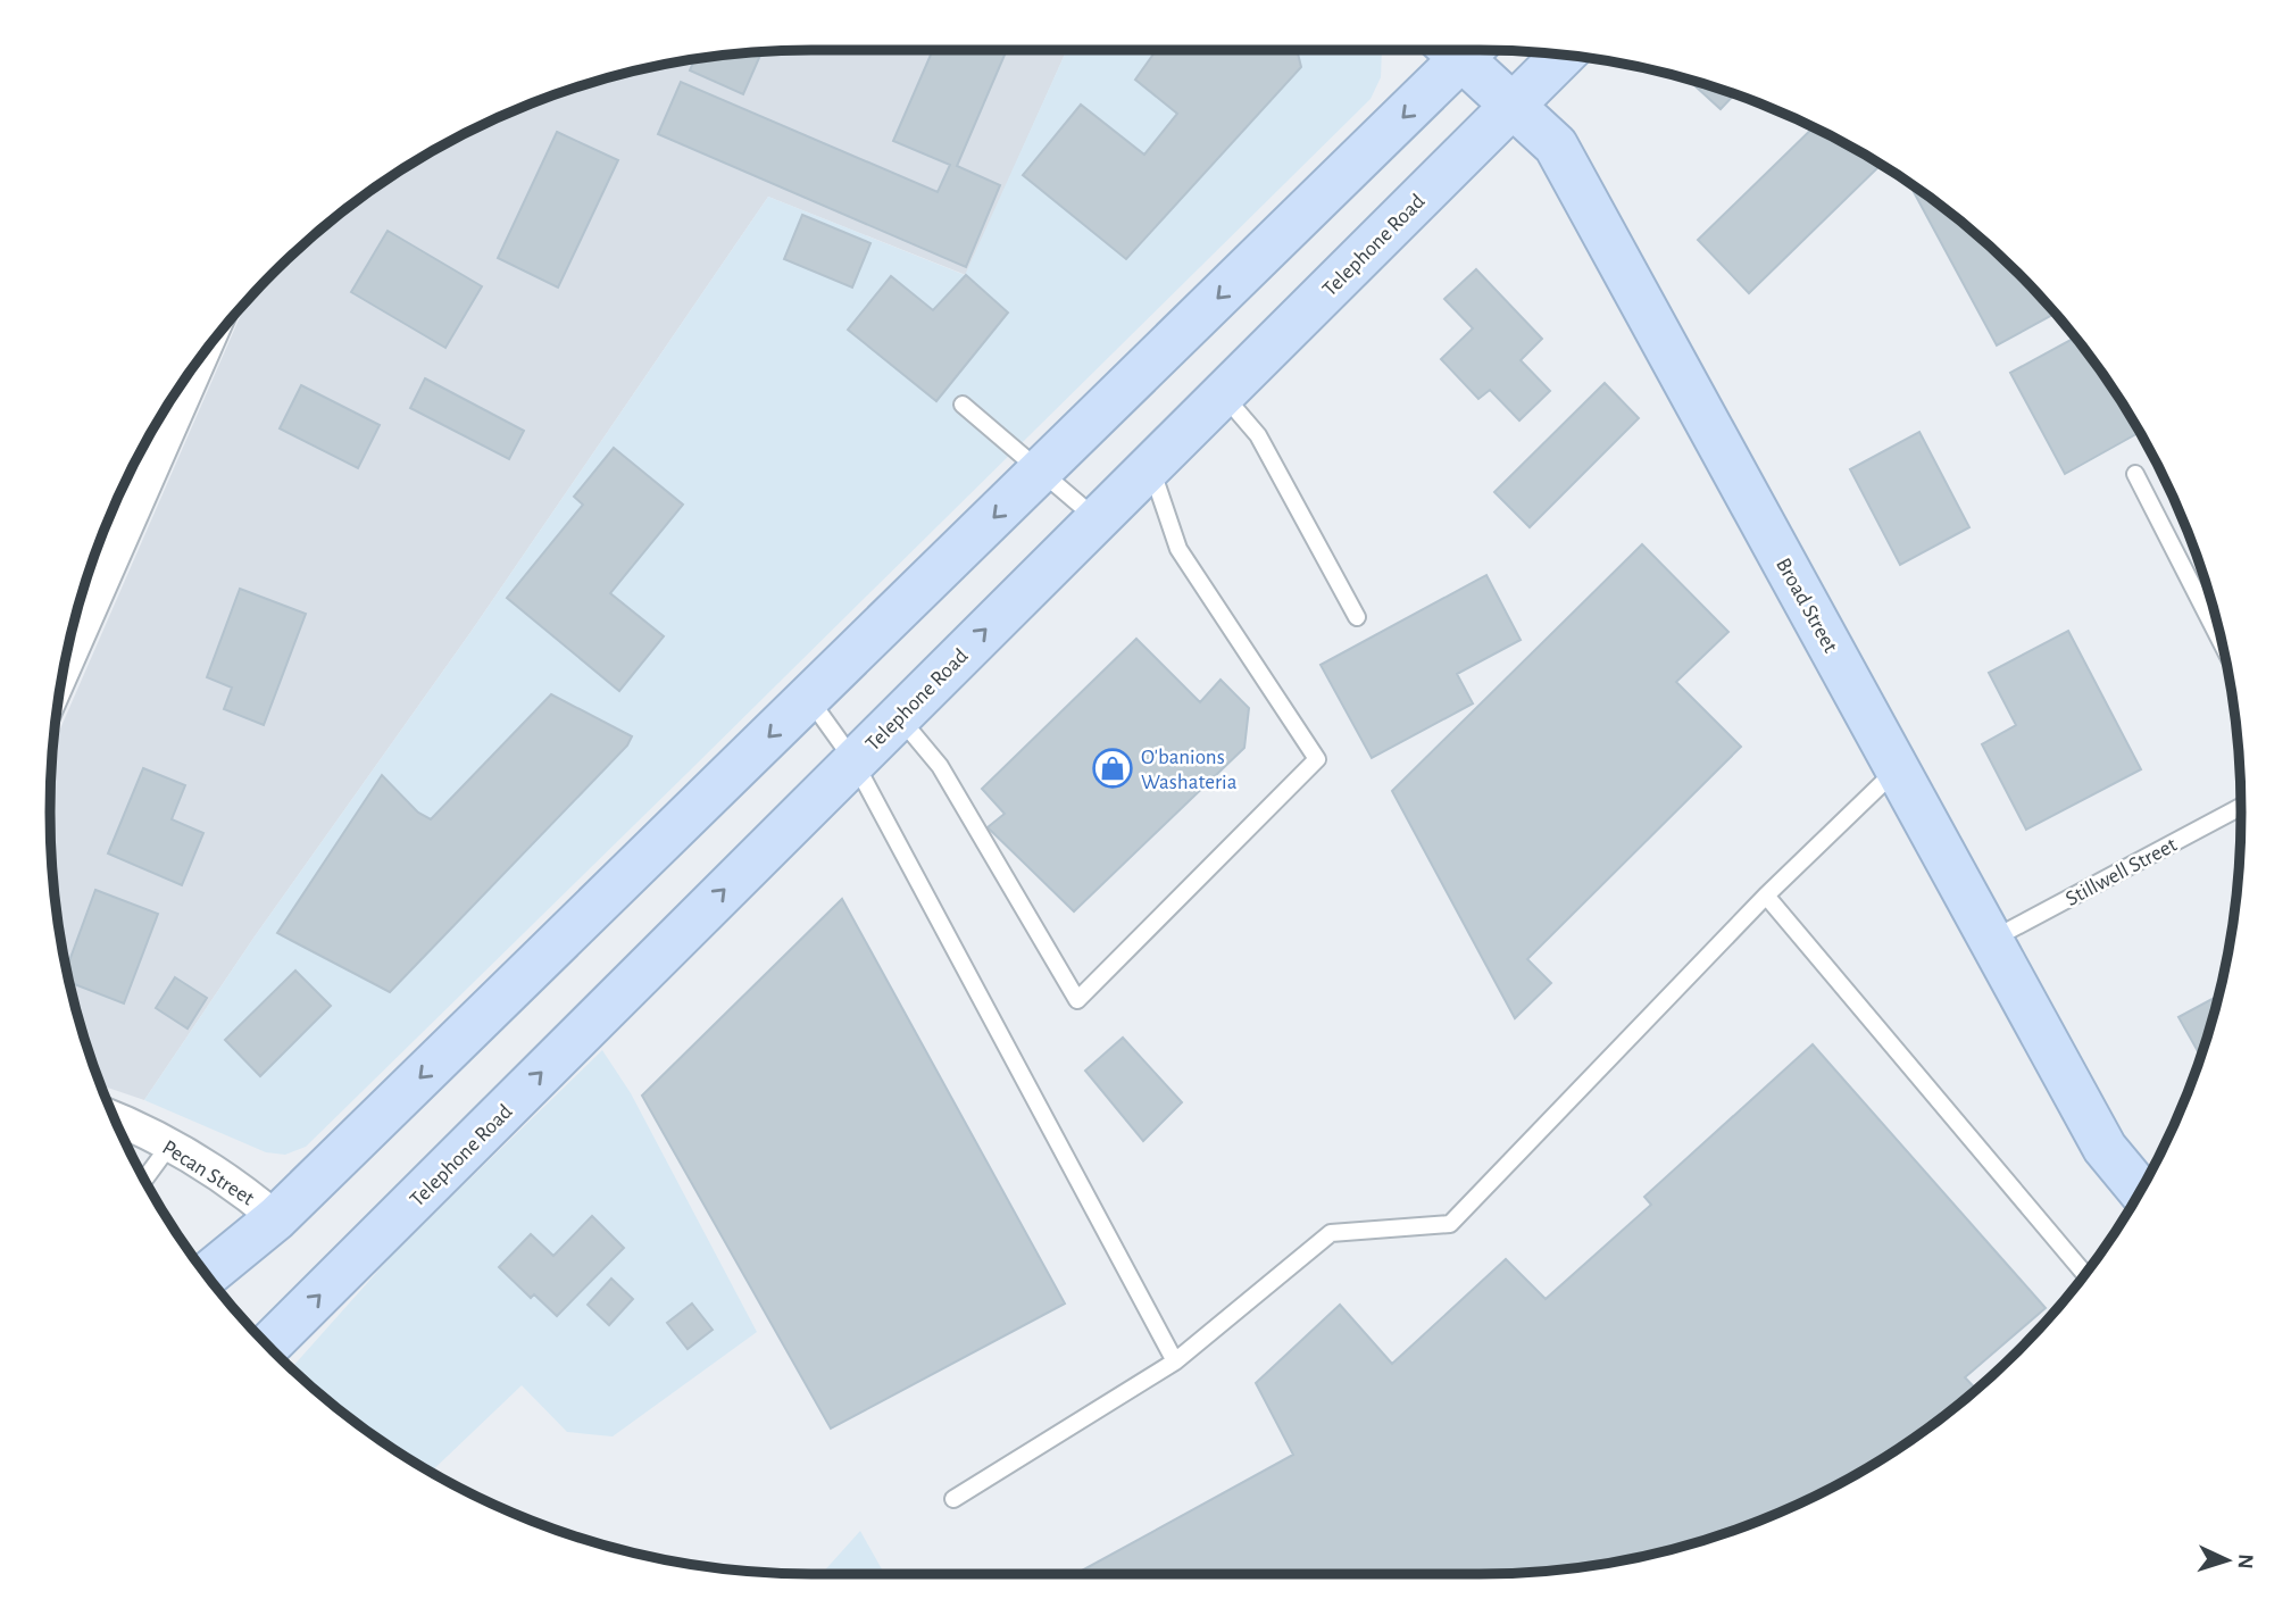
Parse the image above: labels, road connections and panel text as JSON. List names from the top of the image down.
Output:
{
  "streets": {
    "main road": ["Telephone Road", "Broad Street"],
    "street": ["Pecan Street"],
    "lane": ["Stillwell Street"]
  },
  "crossings": [
    ["Telephone Road", "Broad Street"],
    ["Broad Street", "Stillwell Street"]
  ],
  "places": {
    "shop": ["O'banions Washateria"]
  },
  "north": "right"
}
